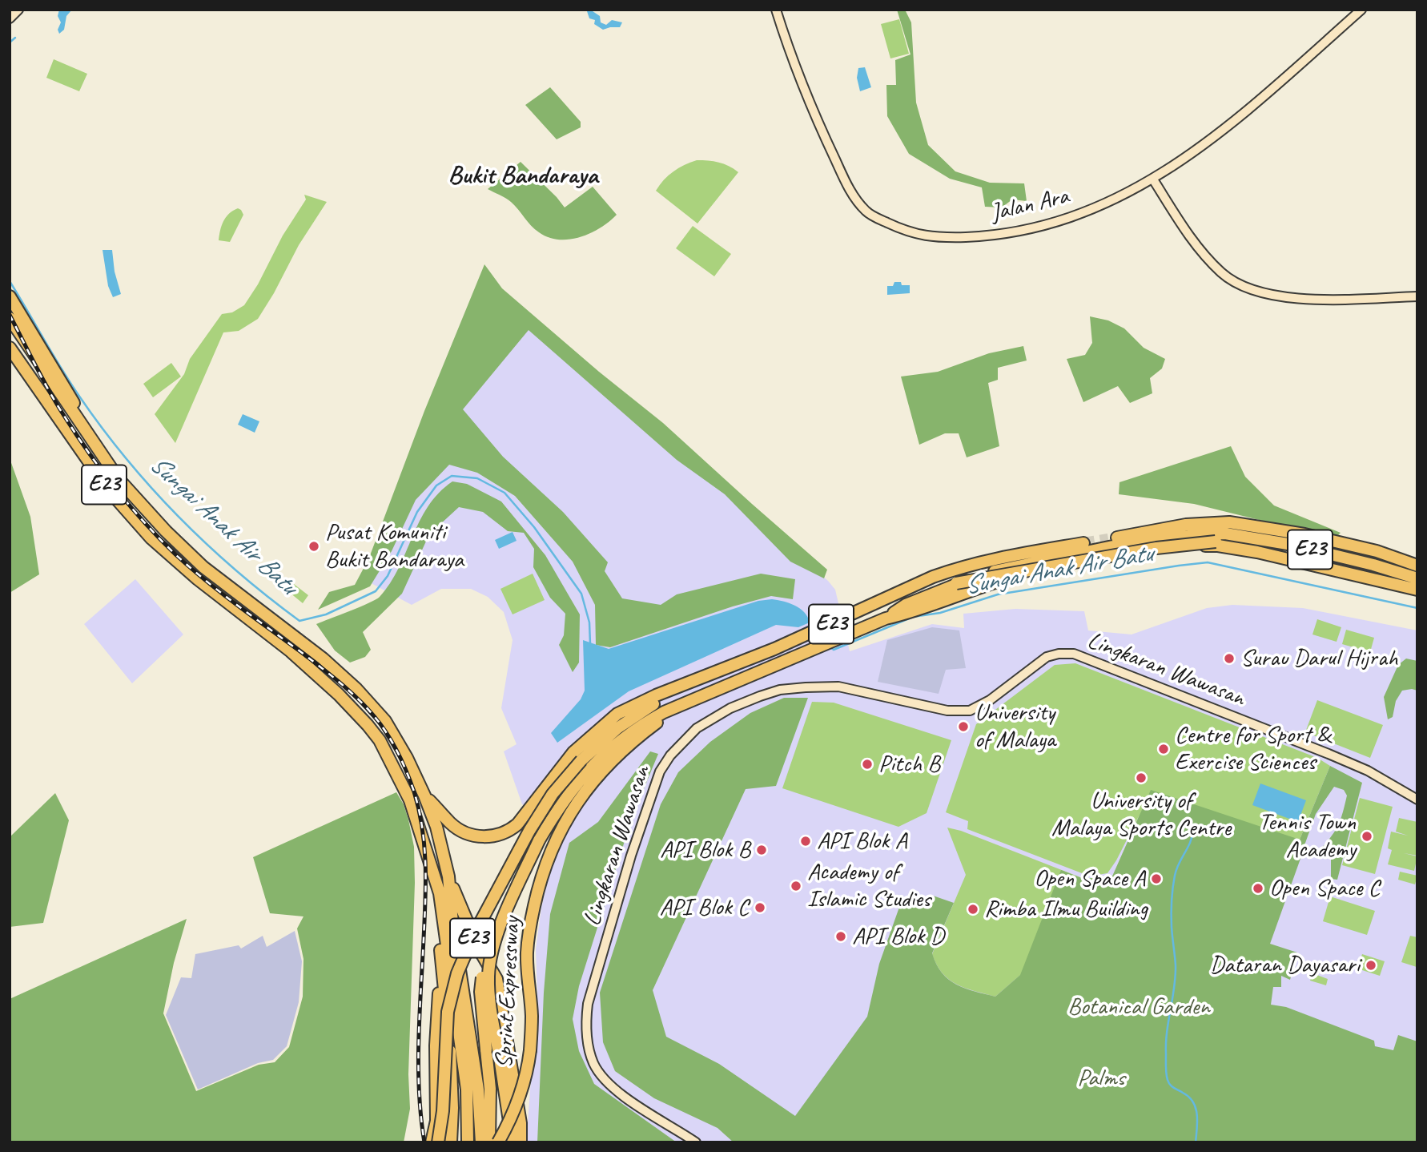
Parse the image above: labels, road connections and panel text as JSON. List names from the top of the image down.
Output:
{
  "streets": {
    "highway": ["E23", "Sprint Expressway"],
    "street": ["Jalan Ara", "Lingkaran Wawasan"]
  },
  "crossings": [
    ["E23", "Sprint Expressway"]
  ],
  "districts": ["Bukit Bandaraya"],
  "water": ["Sungai Anak Air Batu"],
  "parks": ["Botanical Garden", "Palms"],
  "places": [
    "Pusat Komuniti Bukit Bandaraya",
    "Surau Darul Hijrah",
    "University of Malaya",
    "Centre for Sport & Exercise Sciences",
    "Pitch B",
    "University of Malaya Sports Centre",
    "Tennis Town Academy",
    "API Blok A",
    "API Blok B",
    "Open Space A",
    "Academy of Islamic Studies",
    "Open Space C",
    "API Blok C",
    "Rimba Ilmu Building",
    "API Blok D",
    "Dataran Dayasari"
  ]
}
